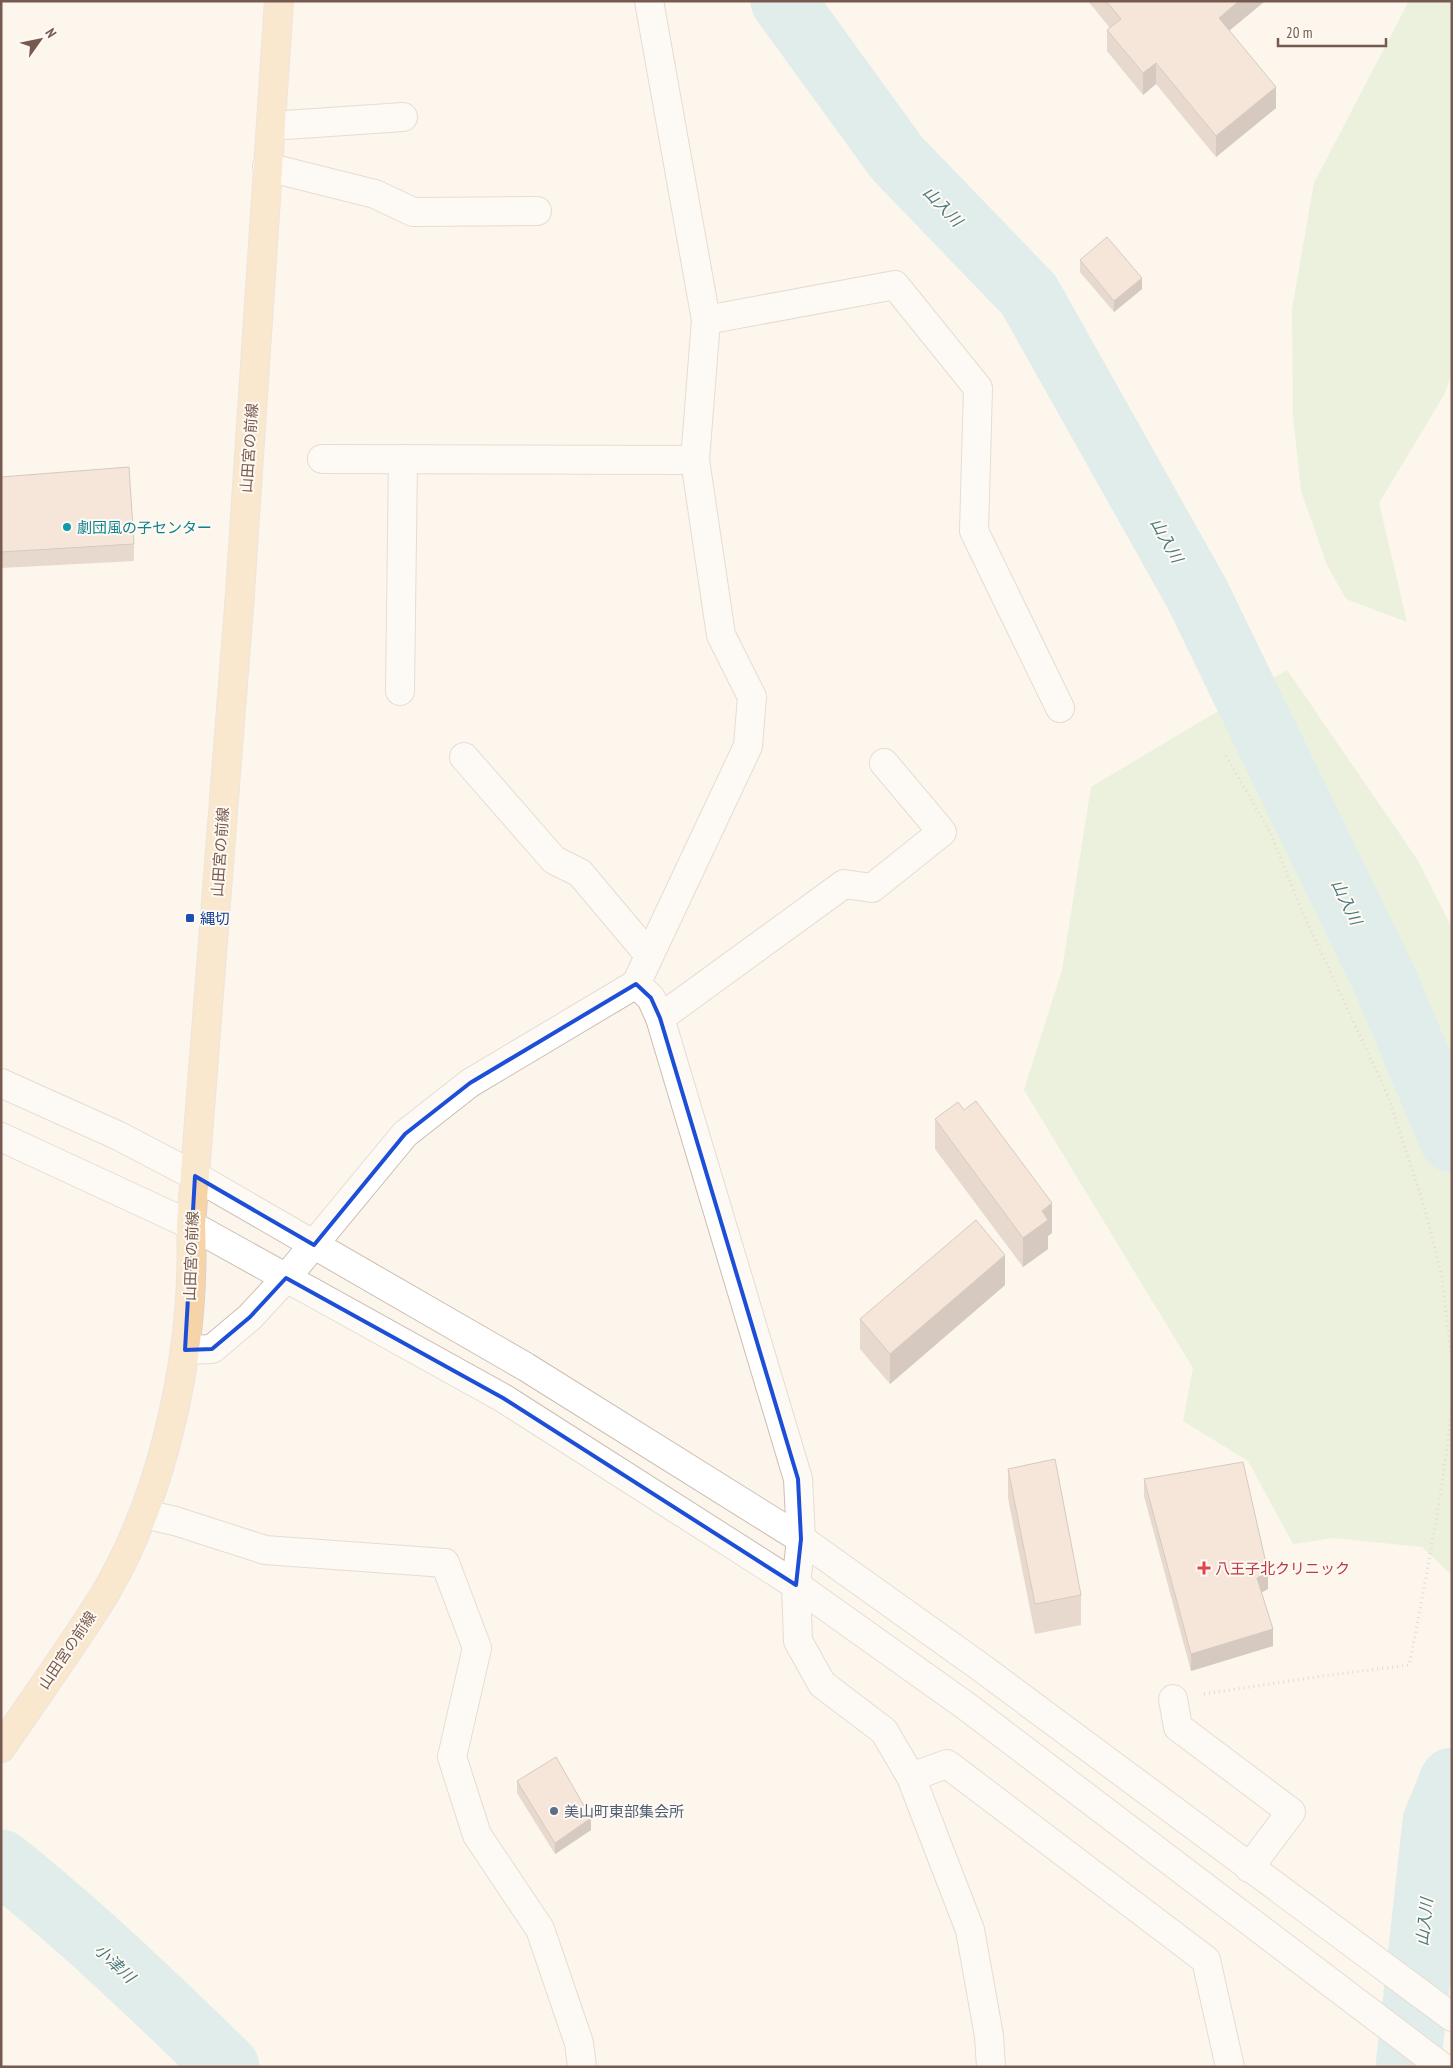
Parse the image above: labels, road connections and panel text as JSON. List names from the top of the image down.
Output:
{
  "streets": {
    "main road": ["山田宮の前線"]
  },
  "water": ["山入川", "小津川"],
  "places": {
    "other": ["劇団風の子センター", "美山町東部集会所"],
    "transit": ["縄切"],
    "health": ["八王子北クリニック"]
  },
  "scale_bar": "20 m",
  "north": "top right"
}
